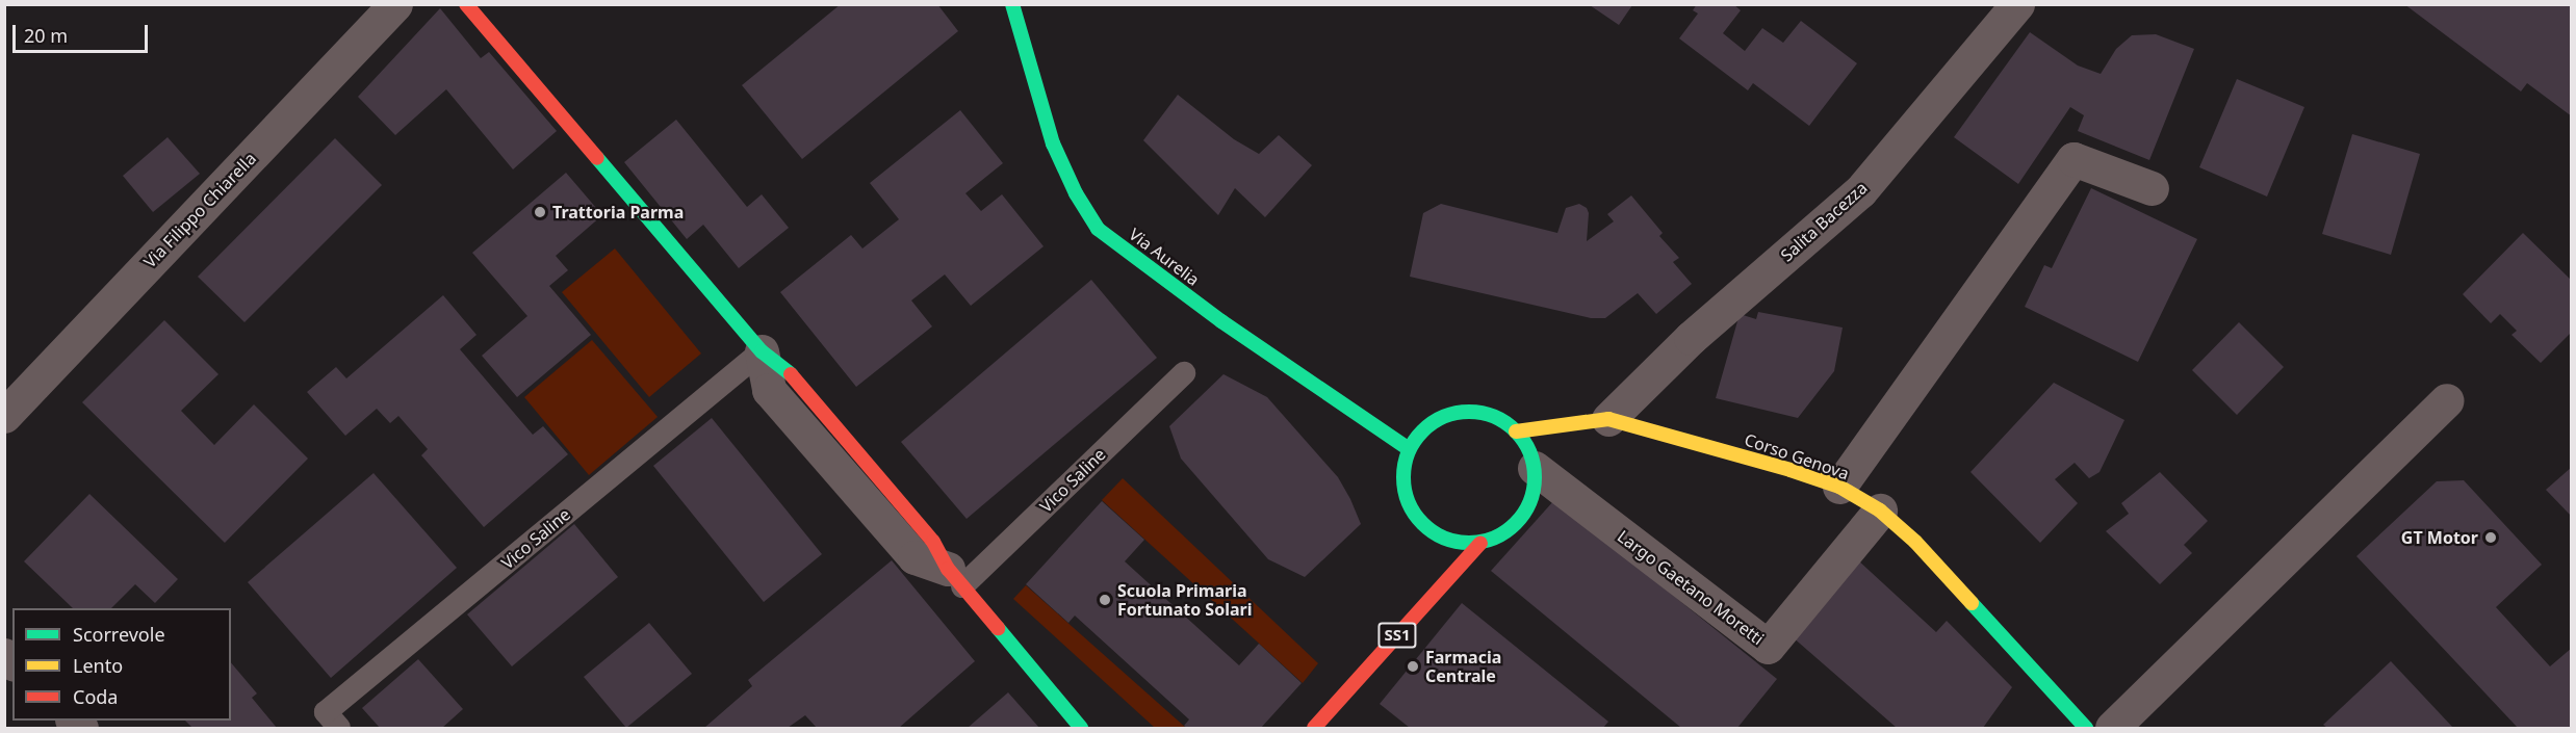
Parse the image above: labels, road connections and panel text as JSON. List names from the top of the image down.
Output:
{
  "streets": {
    "main road": ["Via Aurelia", "Corso Genova", "SS1"],
    "street": ["Via Filippo Chiarella", "Salita Bacezza", "Largo Gaetano Moretti"],
    "lane": ["Vico Saline"]
  },
  "crossings": [
    ["Salita Bacezza", "Corso Genova"],
    ["Via Aurelia", "Corso Genova"],
    ["Via Aurelia", "Largo Gaetano Moretti"],
    ["Via Aurelia", "SS1"],
    ["Corso Genova", "Largo Gaetano Moretti"],
    ["Corso Genova", "SS1"],
    ["Largo Gaetano Moretti", "SS1"]
  ],
  "places": [
    "Trattoria Parma",
    "GT Motor",
    "Scuola Primaria Fortunato Solari",
    "Farmacia Centrale"
  ],
  "legend": ["Scorrevole", "Lento", "Coda"],
  "scale_bar": "20 m"
}
